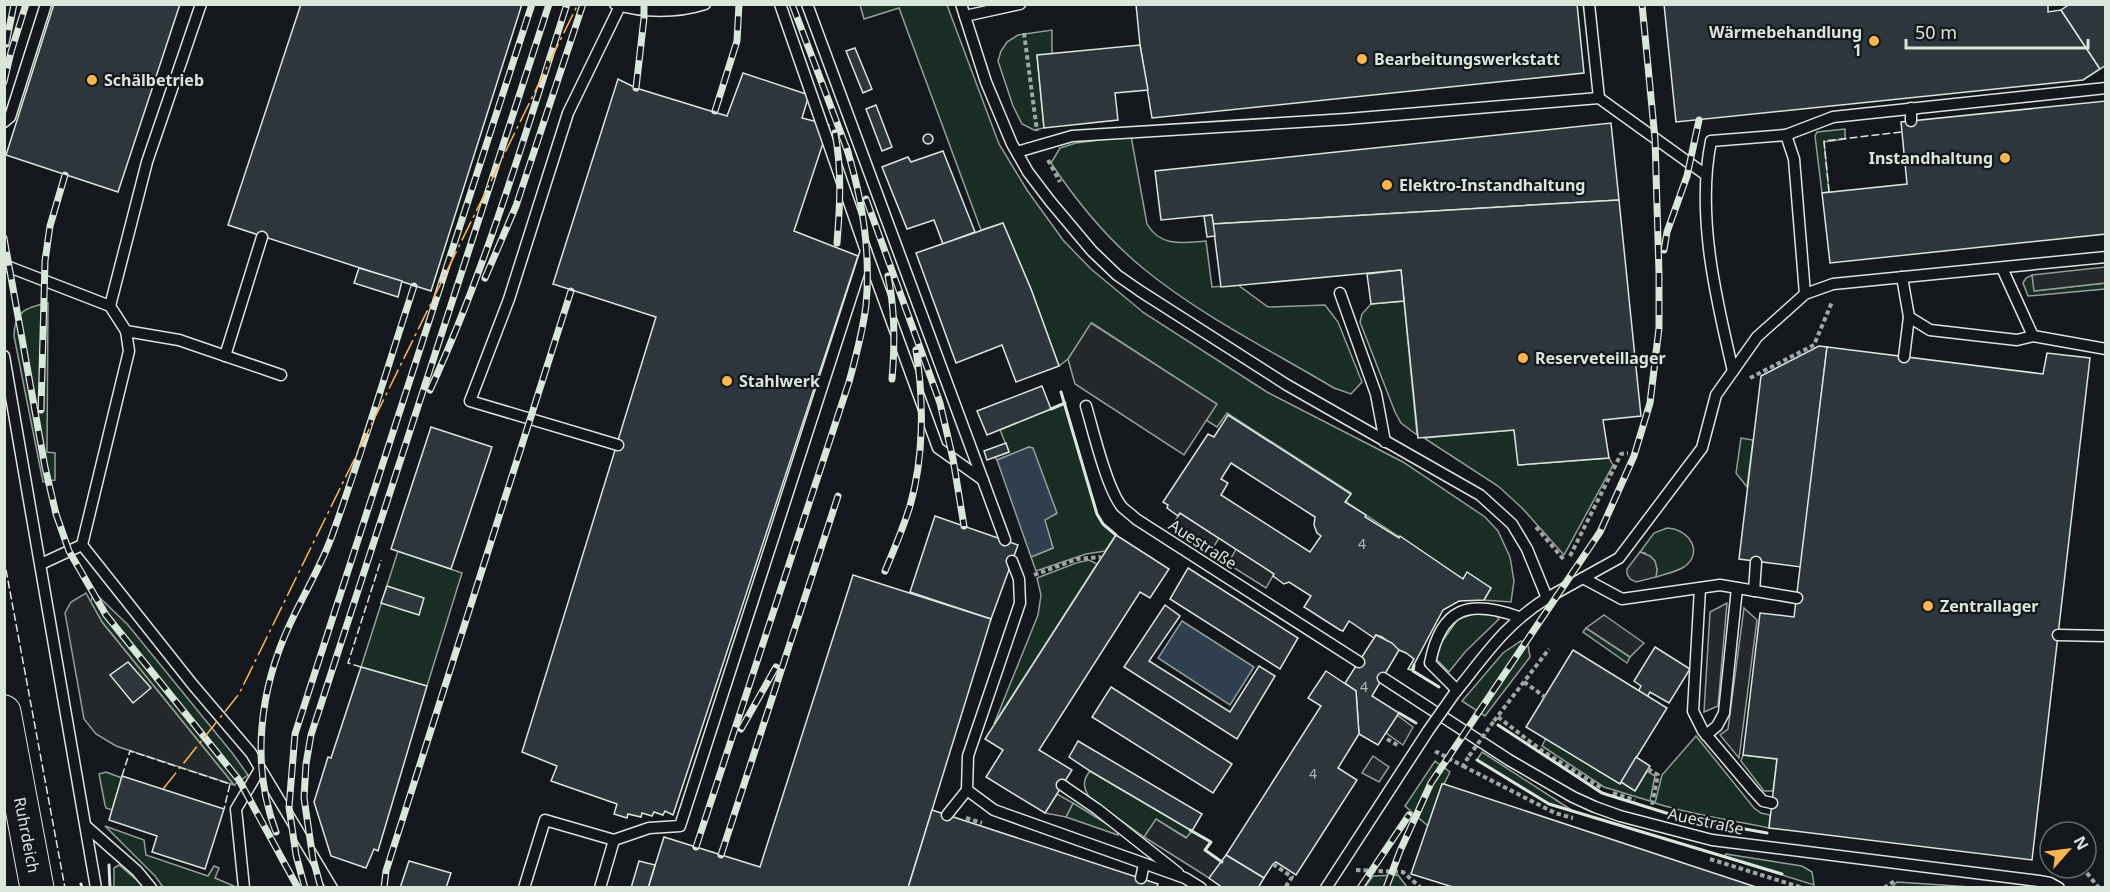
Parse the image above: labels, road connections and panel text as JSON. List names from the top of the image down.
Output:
{
  "streets": {
    "main road": ["Ruhrdeich"],
    "lane": ["Auestraße"]
  },
  "places": [
    "Wärmebehandlung 1",
    "Bearbeitungswerkstatt",
    "Schälbetrieb",
    "Instandhaltung",
    "Elektro-Instandhaltung",
    "Reserveteillager",
    "Stahlwerk",
    "Zentrallager"
  ],
  "house_numbers": ["4", "4", "4"],
  "scale_bar": "50 m",
  "north": "top right"
}
